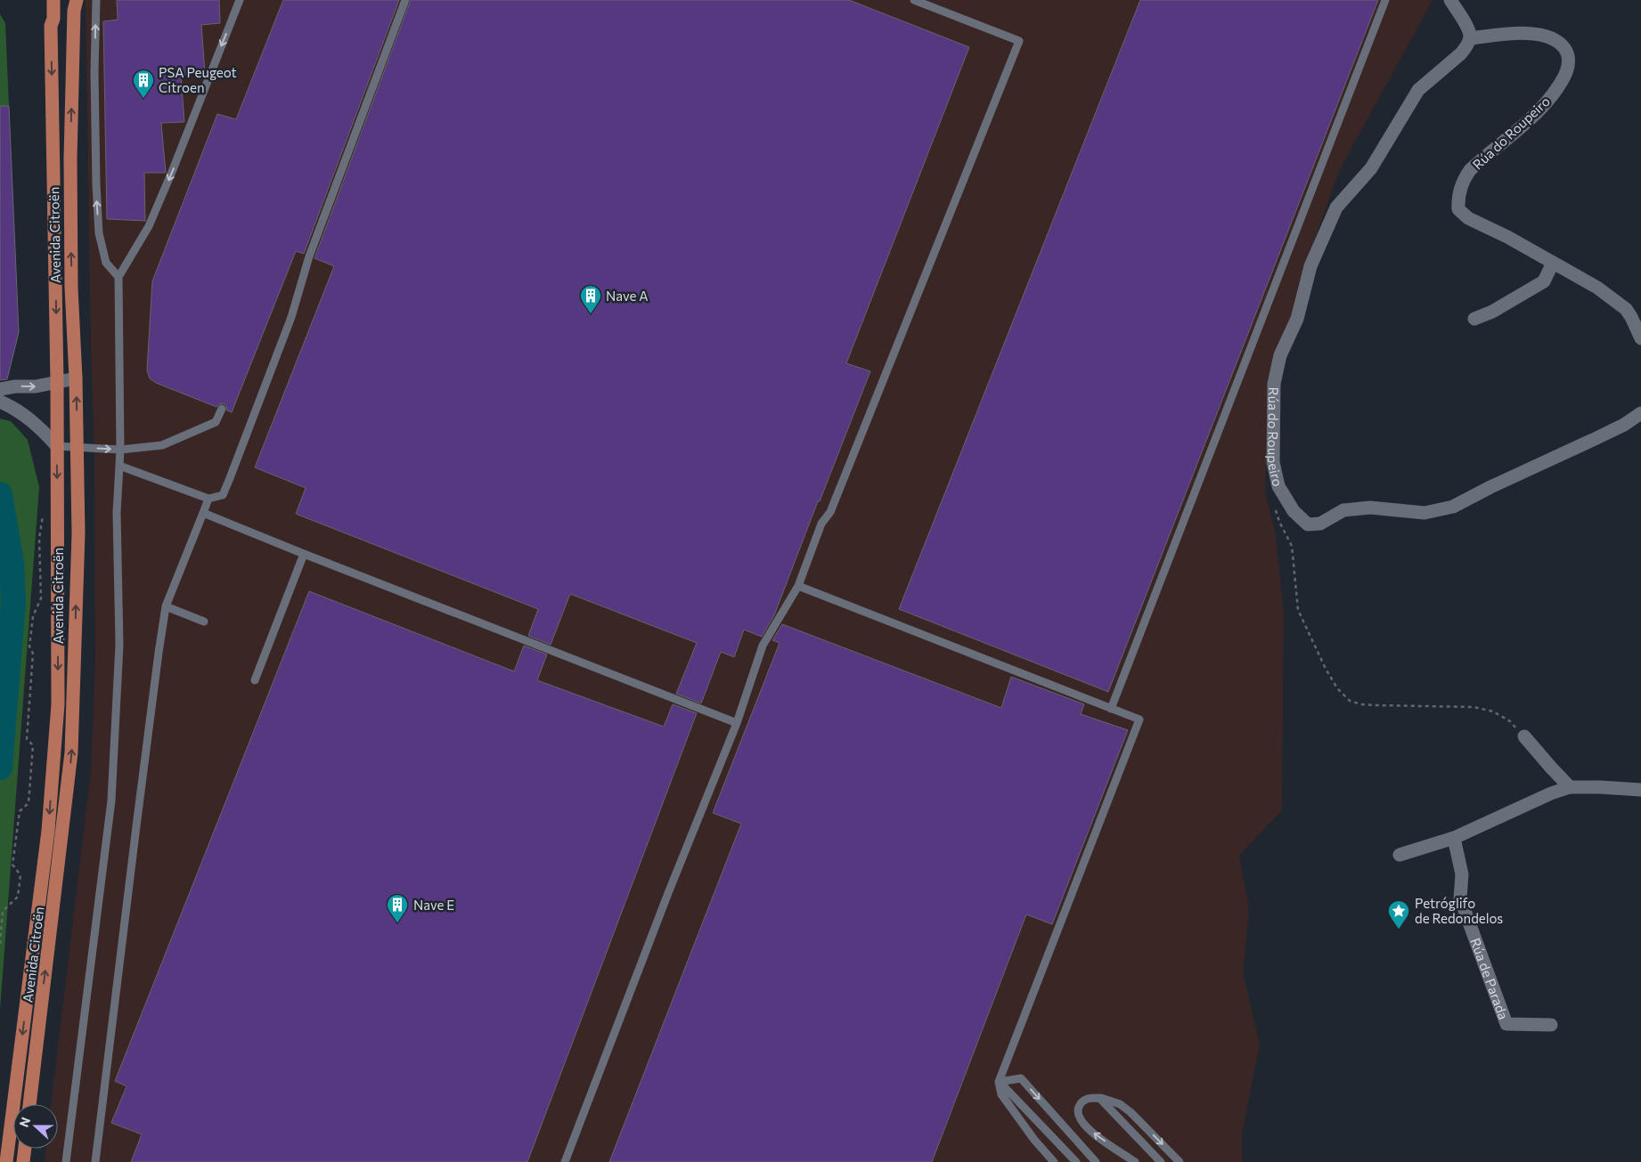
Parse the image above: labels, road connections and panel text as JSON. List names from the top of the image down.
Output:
{
  "streets": {
    "main road": ["Avenida Citroën"],
    "street": ["Rúa do Roupeiro", "Rúa de Parada"]
  },
  "places": {
    "building": ["PSA Peugeot Citroen", "Nave A", "Nave E"],
    "place": ["Petróglifo de Redondelos"]
  },
  "north": "left"
}
